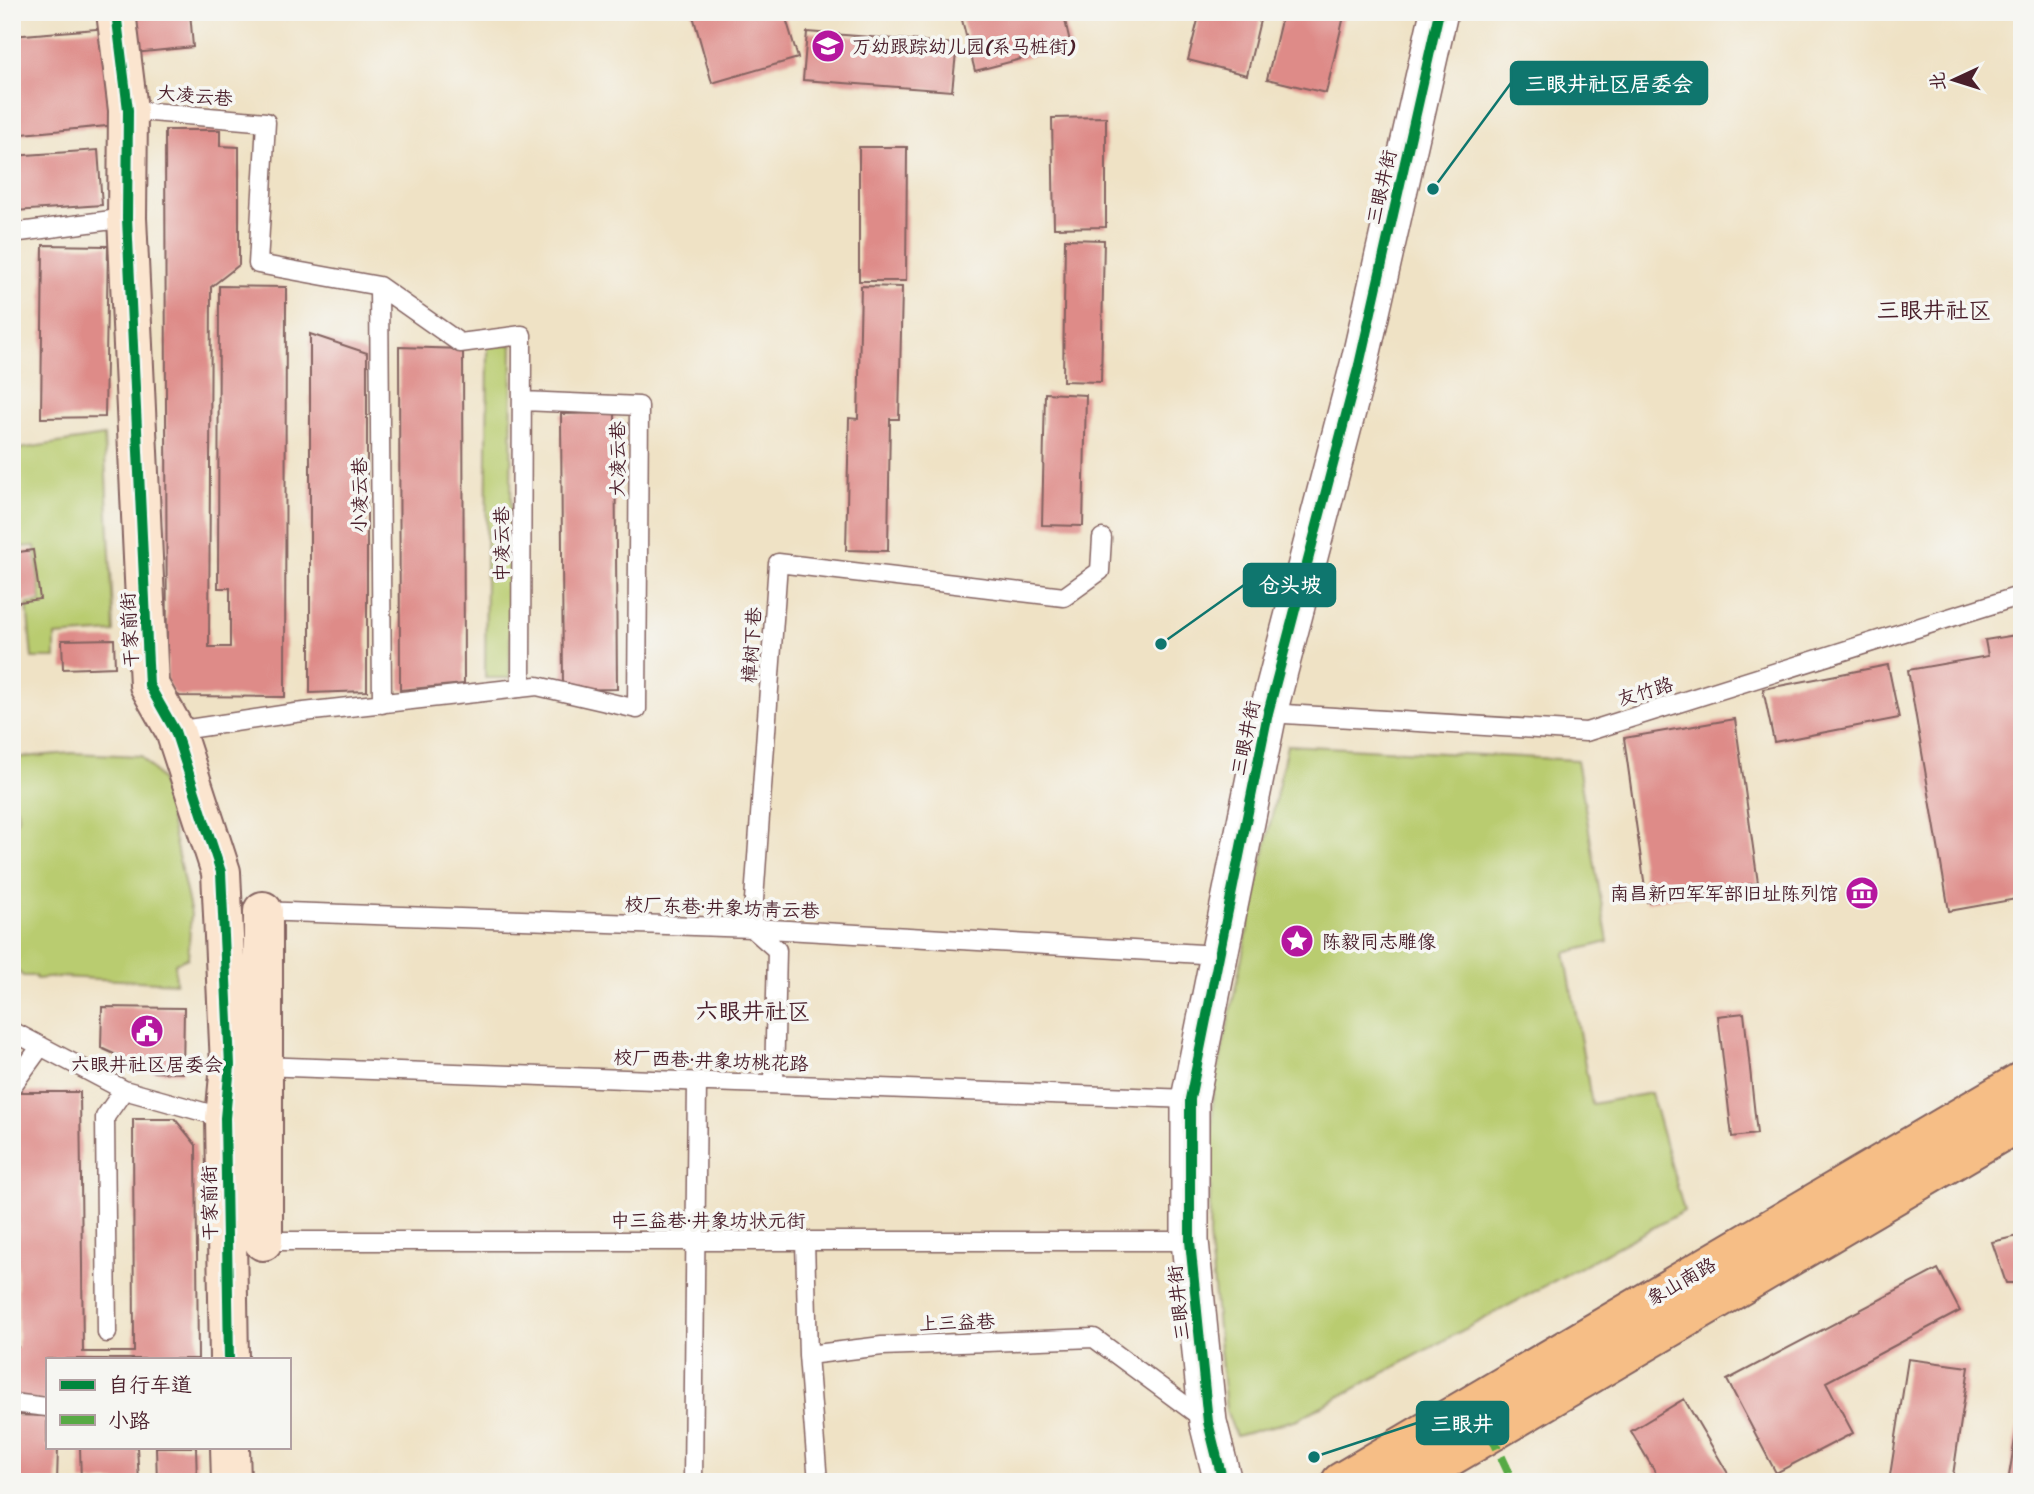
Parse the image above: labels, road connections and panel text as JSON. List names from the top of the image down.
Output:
{
  "streets": {
    "main road": ["象山南路"],
    "street": ["三眼井街", "干家前街"],
    "lane": [
      "大凌云巷",
      "小凌云巷",
      "中凌云巷",
      "樟树下巷",
      "友竹路",
      "校厂东巷·井象坊青云巷",
      "校厂西巷·井象坊桃花路",
      "中三益巷·井象坊状元街",
      "上三益巷"
    ]
  },
  "crossings": [
    ["大凌云巷", "小凌云巷"],
    ["大凌云巷", "中凌云巷"],
    ["大凌云巷", "干家前街"],
    ["三眼井街", "友竹路"],
    ["三眼井街", "校厂东巷·井象坊青云巷"],
    ["三眼井街", "校厂西巷·井象坊桃花路"],
    ["三眼井街", "中三益巷·井象坊状元街"],
    ["三眼井街", "上三益巷"],
    ["干家前街", "校厂东巷·井象坊青云巷"],
    ["干家前街", "校厂西巷·井象坊桃花路"],
    ["干家前街", "中三益巷·井象坊状元街"],
    ["樟树下巷", "校厂东巷·井象坊青云巷"]
  ],
  "districts": ["三眼井社区", "六眼井社区"],
  "places": {
    "school or university": ["万幼跟踪幼儿园(系马桩街)"],
    "other": ["三眼井社区居委会", "仓头坡", "三眼井"],
    "museum": ["南昌新四军军部旧址陈列馆"],
    "place": ["陈毅同志雕像"],
    "public building": ["六眼井社区居委会"]
  },
  "legend": ["自行车道", "小路"],
  "north": "left"
}
